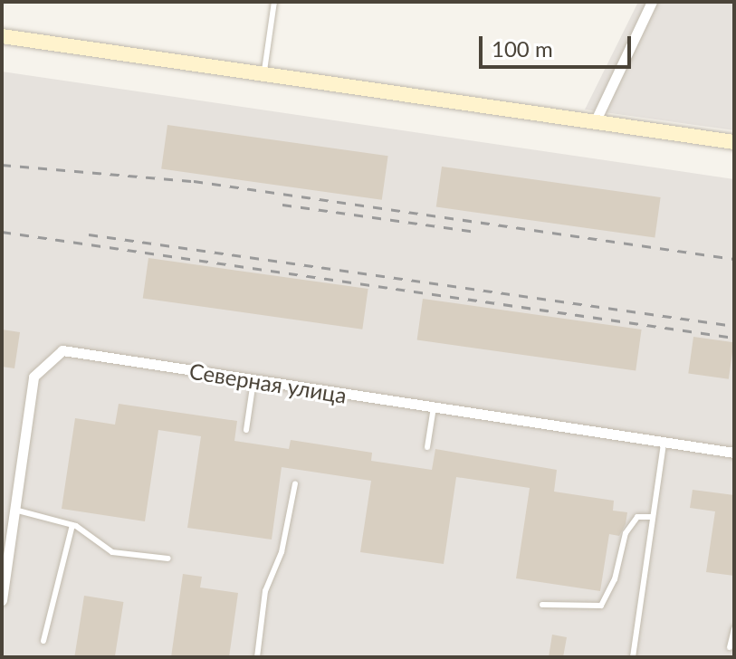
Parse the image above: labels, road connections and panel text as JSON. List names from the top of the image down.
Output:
{
  "streets": {
    "street": ["Северная улица"]
  },
  "scale_bar": "100 m"
}
